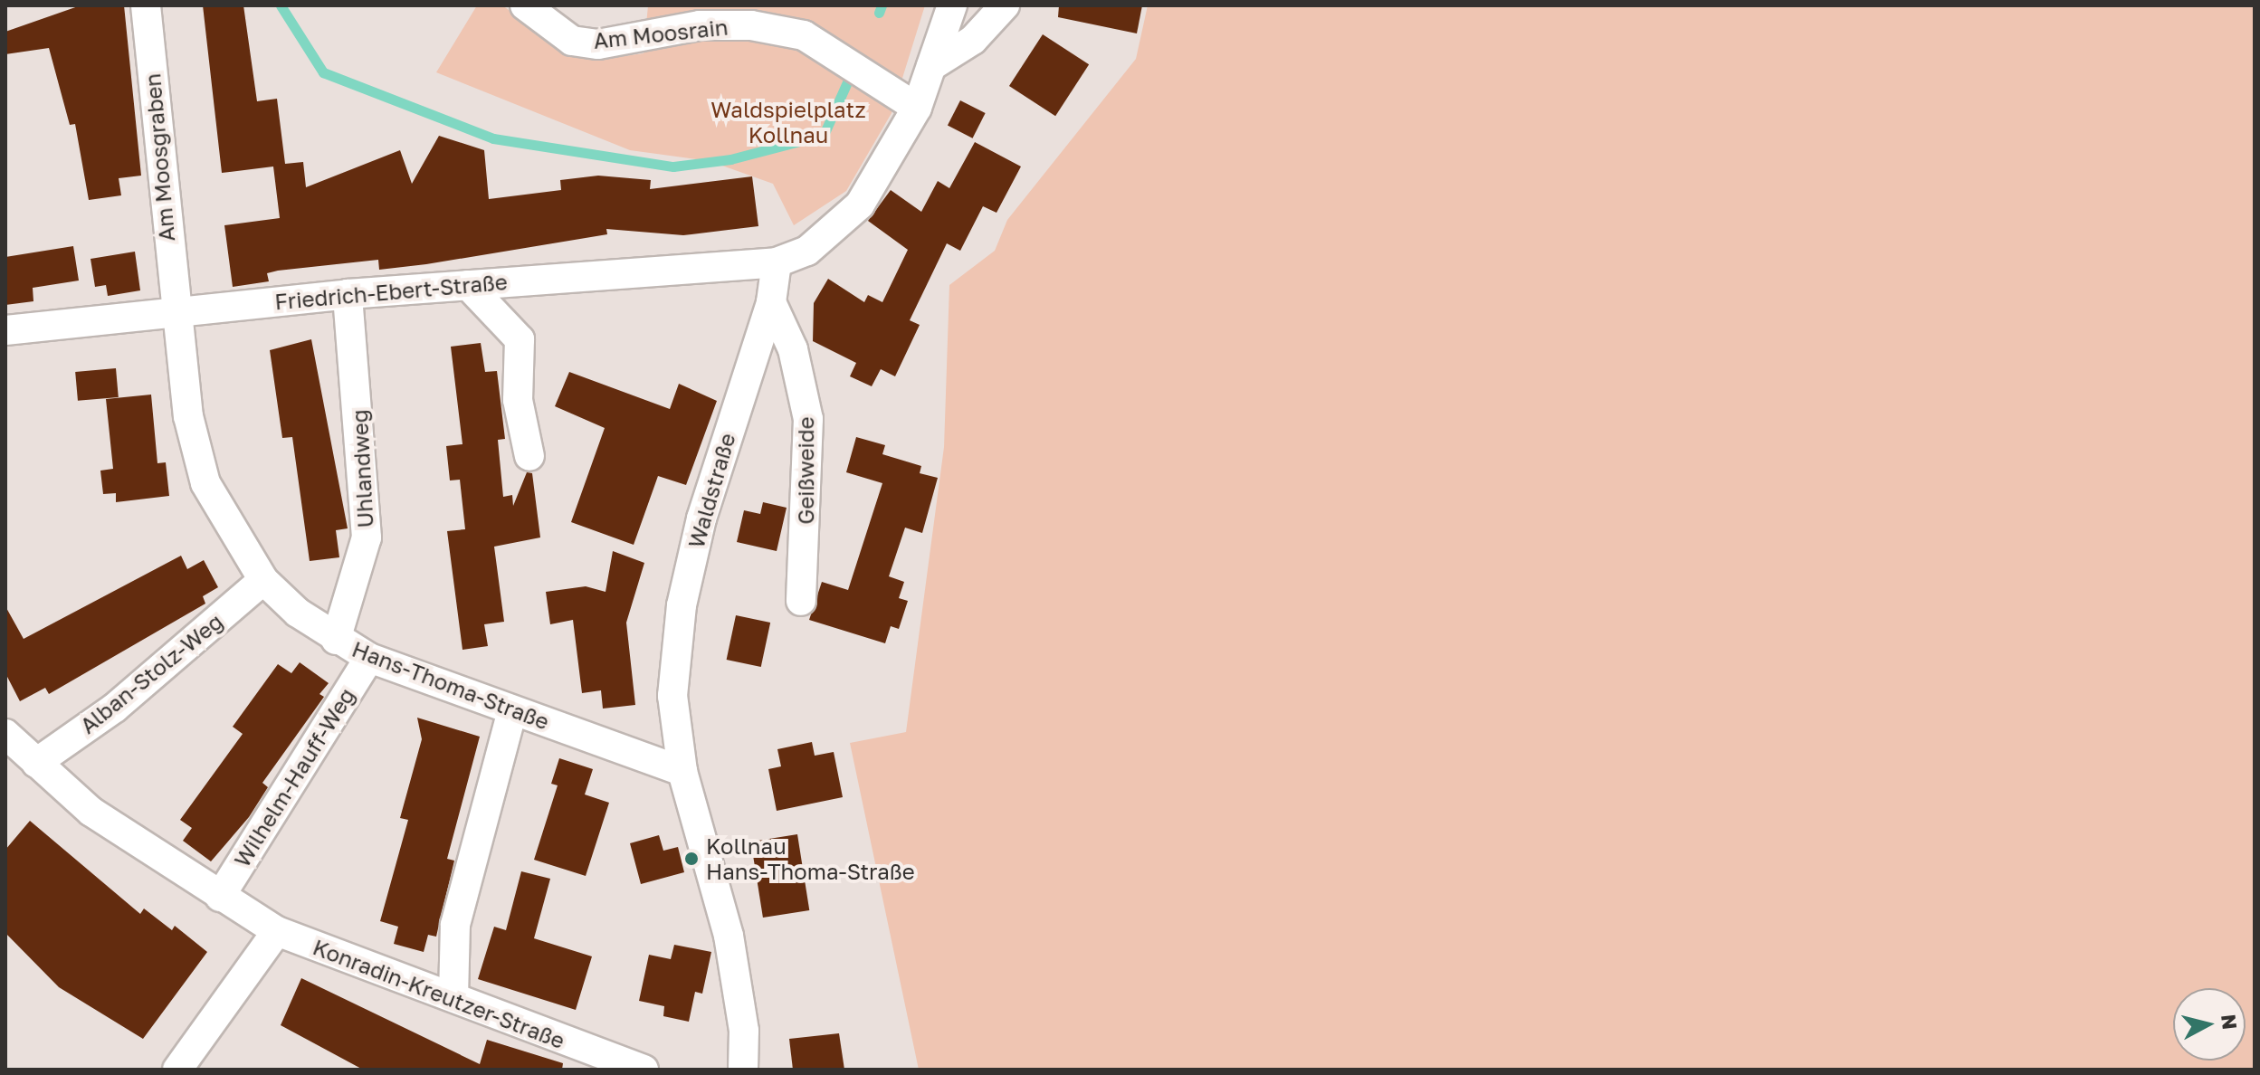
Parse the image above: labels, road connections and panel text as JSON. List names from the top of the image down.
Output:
{
  "streets": {
    "street": [
      "Am Moosrain",
      "Am Moosgraben",
      "Friedrich-Ebert-Straße",
      "Uhlandweg",
      "Geißweide",
      "Waldstraße",
      "Alban-Stolz-Weg",
      "Hans-Thoma-Straße",
      "Wilhelm-Hauff-Weg",
      "Konradin-Kreutzer-Straße"
    ]
  },
  "crossings": [
    ["Am Moosgraben", "Friedrich-Ebert-Straße"],
    ["Am Moosgraben", "Hans-Thoma-Straße"],
    ["Friedrich-Ebert-Straße", "Uhlandweg"],
    ["Friedrich-Ebert-Straße", "Waldstraße"],
    ["Friedrich-Ebert-Straße", "Hans-Thoma-Straße"],
    ["Uhlandweg", "Hans-Thoma-Straße"],
    ["Geißweide", "Waldstraße"],
    ["Waldstraße", "Hans-Thoma-Straße"],
    ["Alban-Stolz-Weg", "Hans-Thoma-Straße"],
    ["Alban-Stolz-Weg", "Konradin-Kreutzer-Straße"],
    ["Hans-Thoma-Straße", "Wilhelm-Hauff-Weg"],
    ["Wilhelm-Hauff-Weg", "Konradin-Kreutzer-Straße"]
  ],
  "parks": ["Waldspielplatz Kollnau"],
  "places": ["Kollnau Hans-Thoma-Straße"],
  "north": "right"
}
